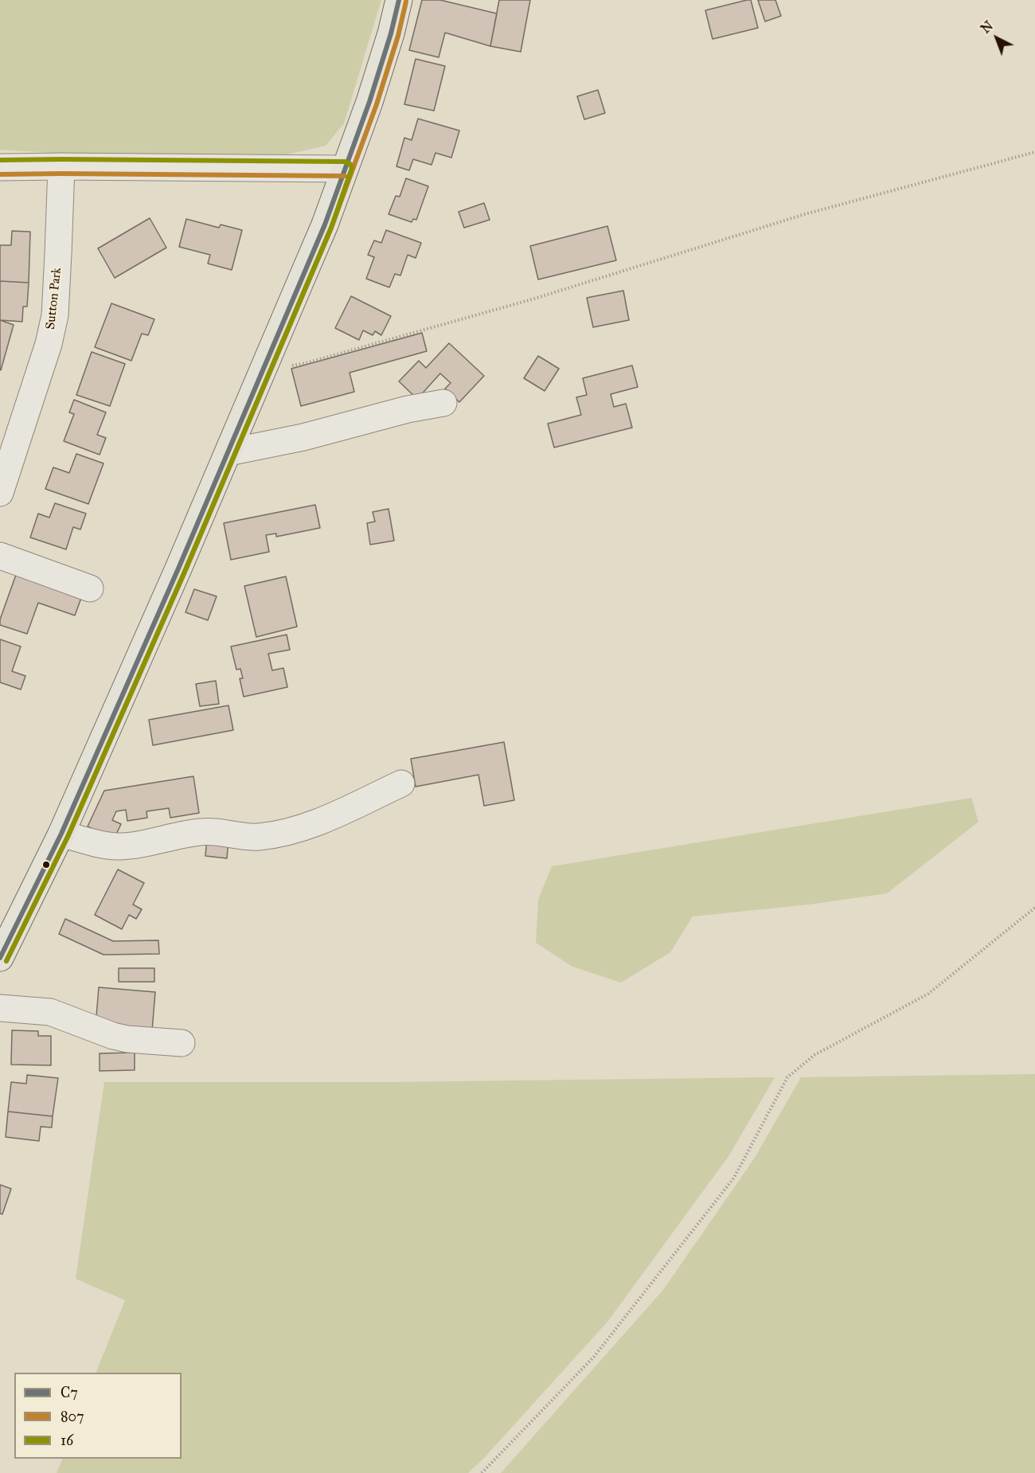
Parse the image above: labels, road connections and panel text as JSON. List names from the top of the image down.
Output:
{
  "streets": {
    "street": ["Sutton Park"]
  },
  "lines": ["transit line C7", "transit line 807", "transit line 16"],
  "legend": ["C7", "807", "16"],
  "north": "top left"
}
